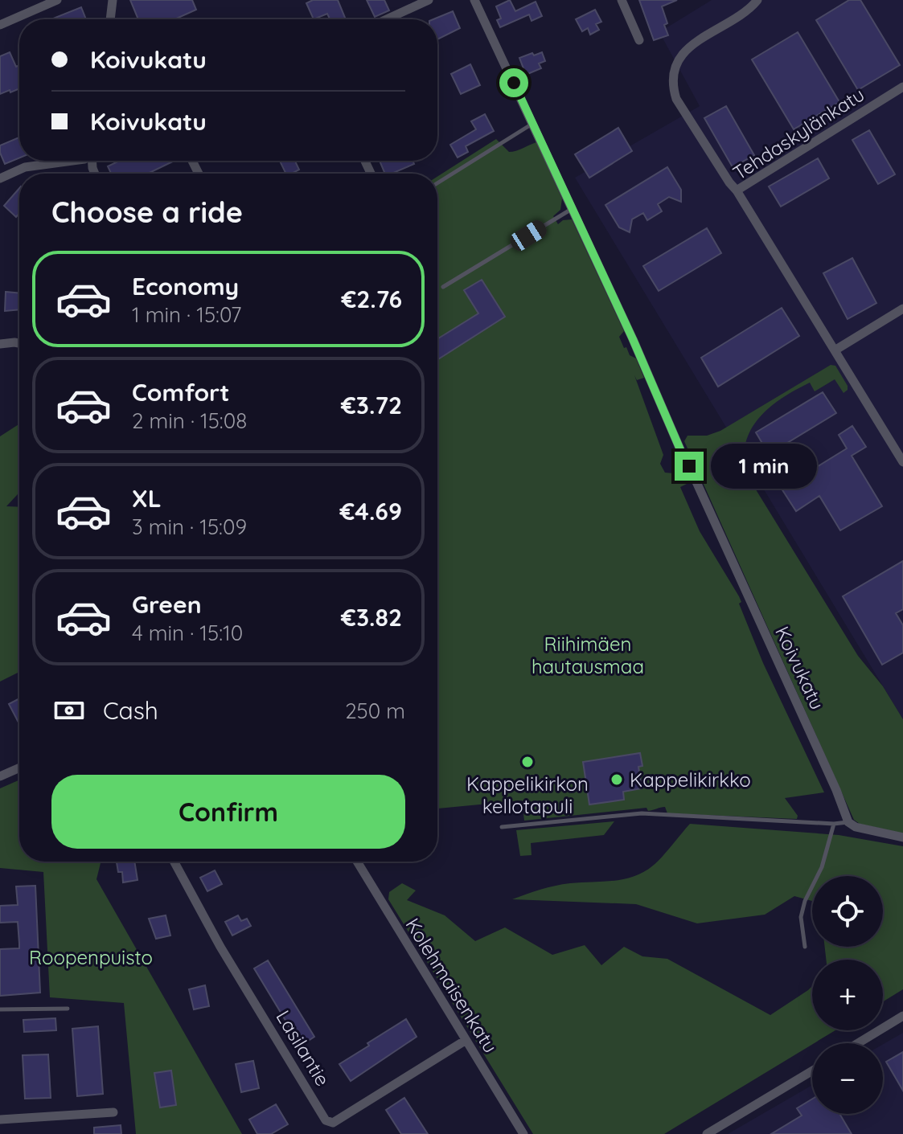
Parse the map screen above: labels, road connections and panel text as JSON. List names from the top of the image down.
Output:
{
  "streets": {
    "street": [
      "Tehdaskylänkatu",
      "Koivukatu",
      "Kolehmaisenkatu",
      "Lasilantie"
    ]
  },
  "crossings": [
    ["Kolehmaisenkatu", "Lasilantie"]
  ],
  "parks": ["Riihimäen hautausmaa", "Roopenpuisto"],
  "places": ["Kappelikirkon kellotapuli", "Kappelikirkko"],
  "page": {
    "banner": ["Koivukatu", "Koivukatu"],
    "heading": "Choose a ride",
    "list": [
      {
        "name": "Economy",
        "note": "1 min · 15:07",
        "value": "€2.76"
      },
      {
        "name": "Comfort",
        "note": "2 min · 15:08",
        "value": "€3.72"
      },
      {
        "name": "XL",
        "note": "3 min · 15:09",
        "value": "€4.69"
      },
      {
        "name": "Green",
        "note": "4 min · 15:10",
        "value": "€3.82"
      }
    ],
    "bubble": "1 min",
    "pay": ["Cash", "250 m"],
    "buttons": "Confirm",
    "map_buttons": ["+", "−"]
  }
}
